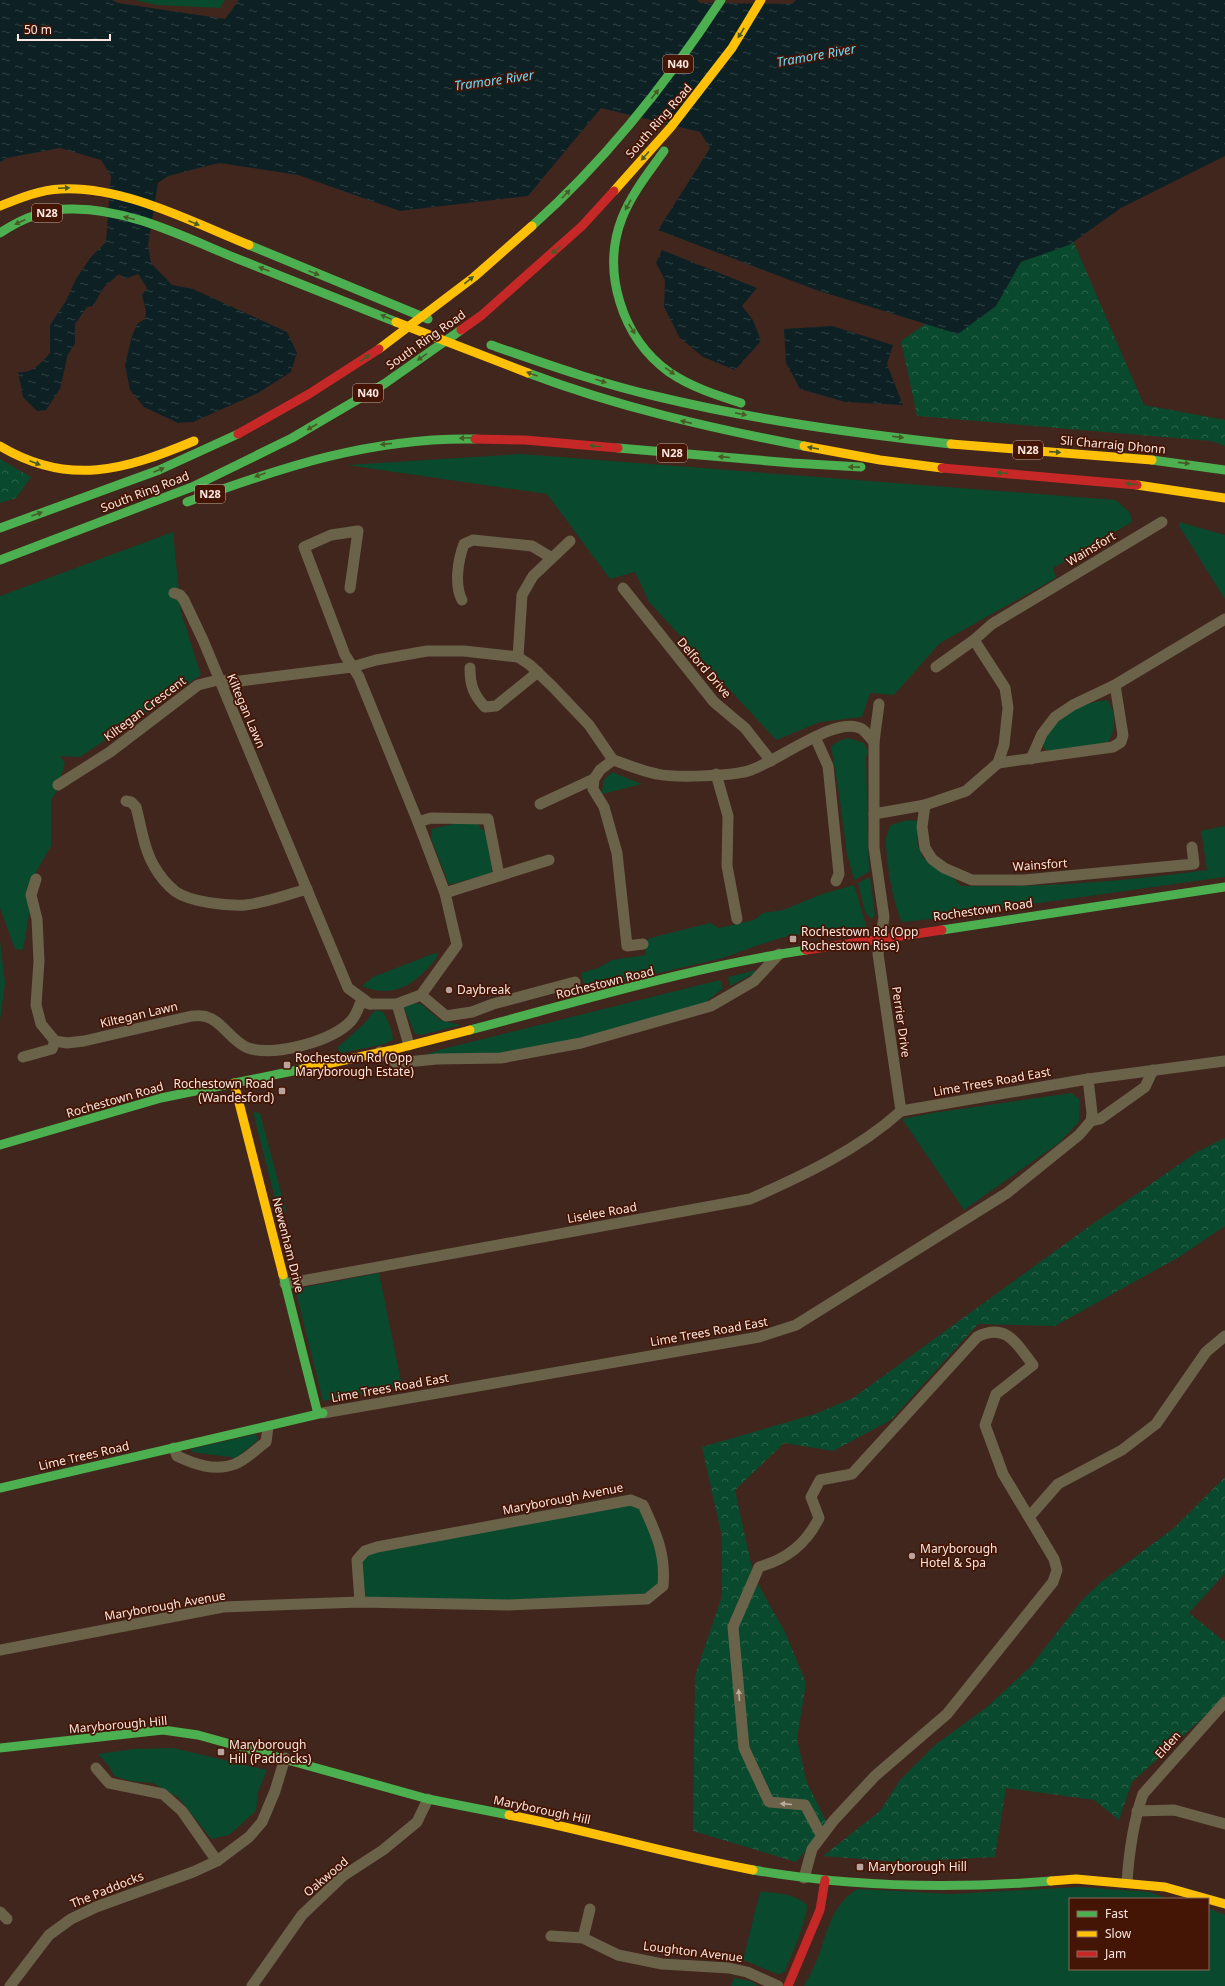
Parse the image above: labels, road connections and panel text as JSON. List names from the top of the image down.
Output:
{
  "streets": {
    "main road": [
      "N40",
      "South Ring Road",
      "N28",
      "Sli Charraig Dhonn",
      "Rochestown Road",
      "Newenham Drive",
      "Lime Trees Road",
      "Maryborough Hill"
    ],
    "street": [
      "Wainsfort",
      "Delford Drive",
      "Kiltegan Crescent",
      "Kiltegan Lawn",
      "Perrier Drive",
      "Lime Trees Road East",
      "Liselee Road",
      "Maryborough Avenue",
      "Elden",
      "Oakwood",
      "The Paddocks",
      "Loughton Avenue"
    ]
  },
  "crossings": [
    ["N28", "Sli Charraig Dhonn"],
    ["Kiltegan Crescent", "Kiltegan Lawn"],
    ["Rochestown Road", "Perrier Drive"],
    ["Rochestown Road", "Newenham Drive"],
    ["Perrier Drive", "Lime Trees Road East"],
    ["Perrier Drive", "Liselee Road"],
    ["Lime Trees Road East", "Liselee Road"],
    ["Lime Trees Road East", "Newenham Drive"],
    ["Lime Trees Road East", "Lime Trees Road"],
    ["Liselee Road", "Newenham Drive"],
    ["Newenham Drive", "Lime Trees Road"],
    ["Maryborough Hill", "Elden"],
    ["Maryborough Hill", "Oakwood"],
    ["Maryborough Hill", "The Paddocks"]
  ],
  "water": ["Tramore River"],
  "places": {
    "transit": [
      "Rochestown Rd (Opp Rochestown Rise)",
      "Rochestown Rd (Opp Maryborough Estate)",
      "Rochestown Road (Wandesford)",
      "Maryborough Hill (Paddocks)",
      "Maryborough Hill"
    ],
    "other": ["Daybreak", "Maryborough Hotel & Spa"]
  },
  "legend": ["Fast", "Slow", "Jam"],
  "scale_bar": "50 m"
}
